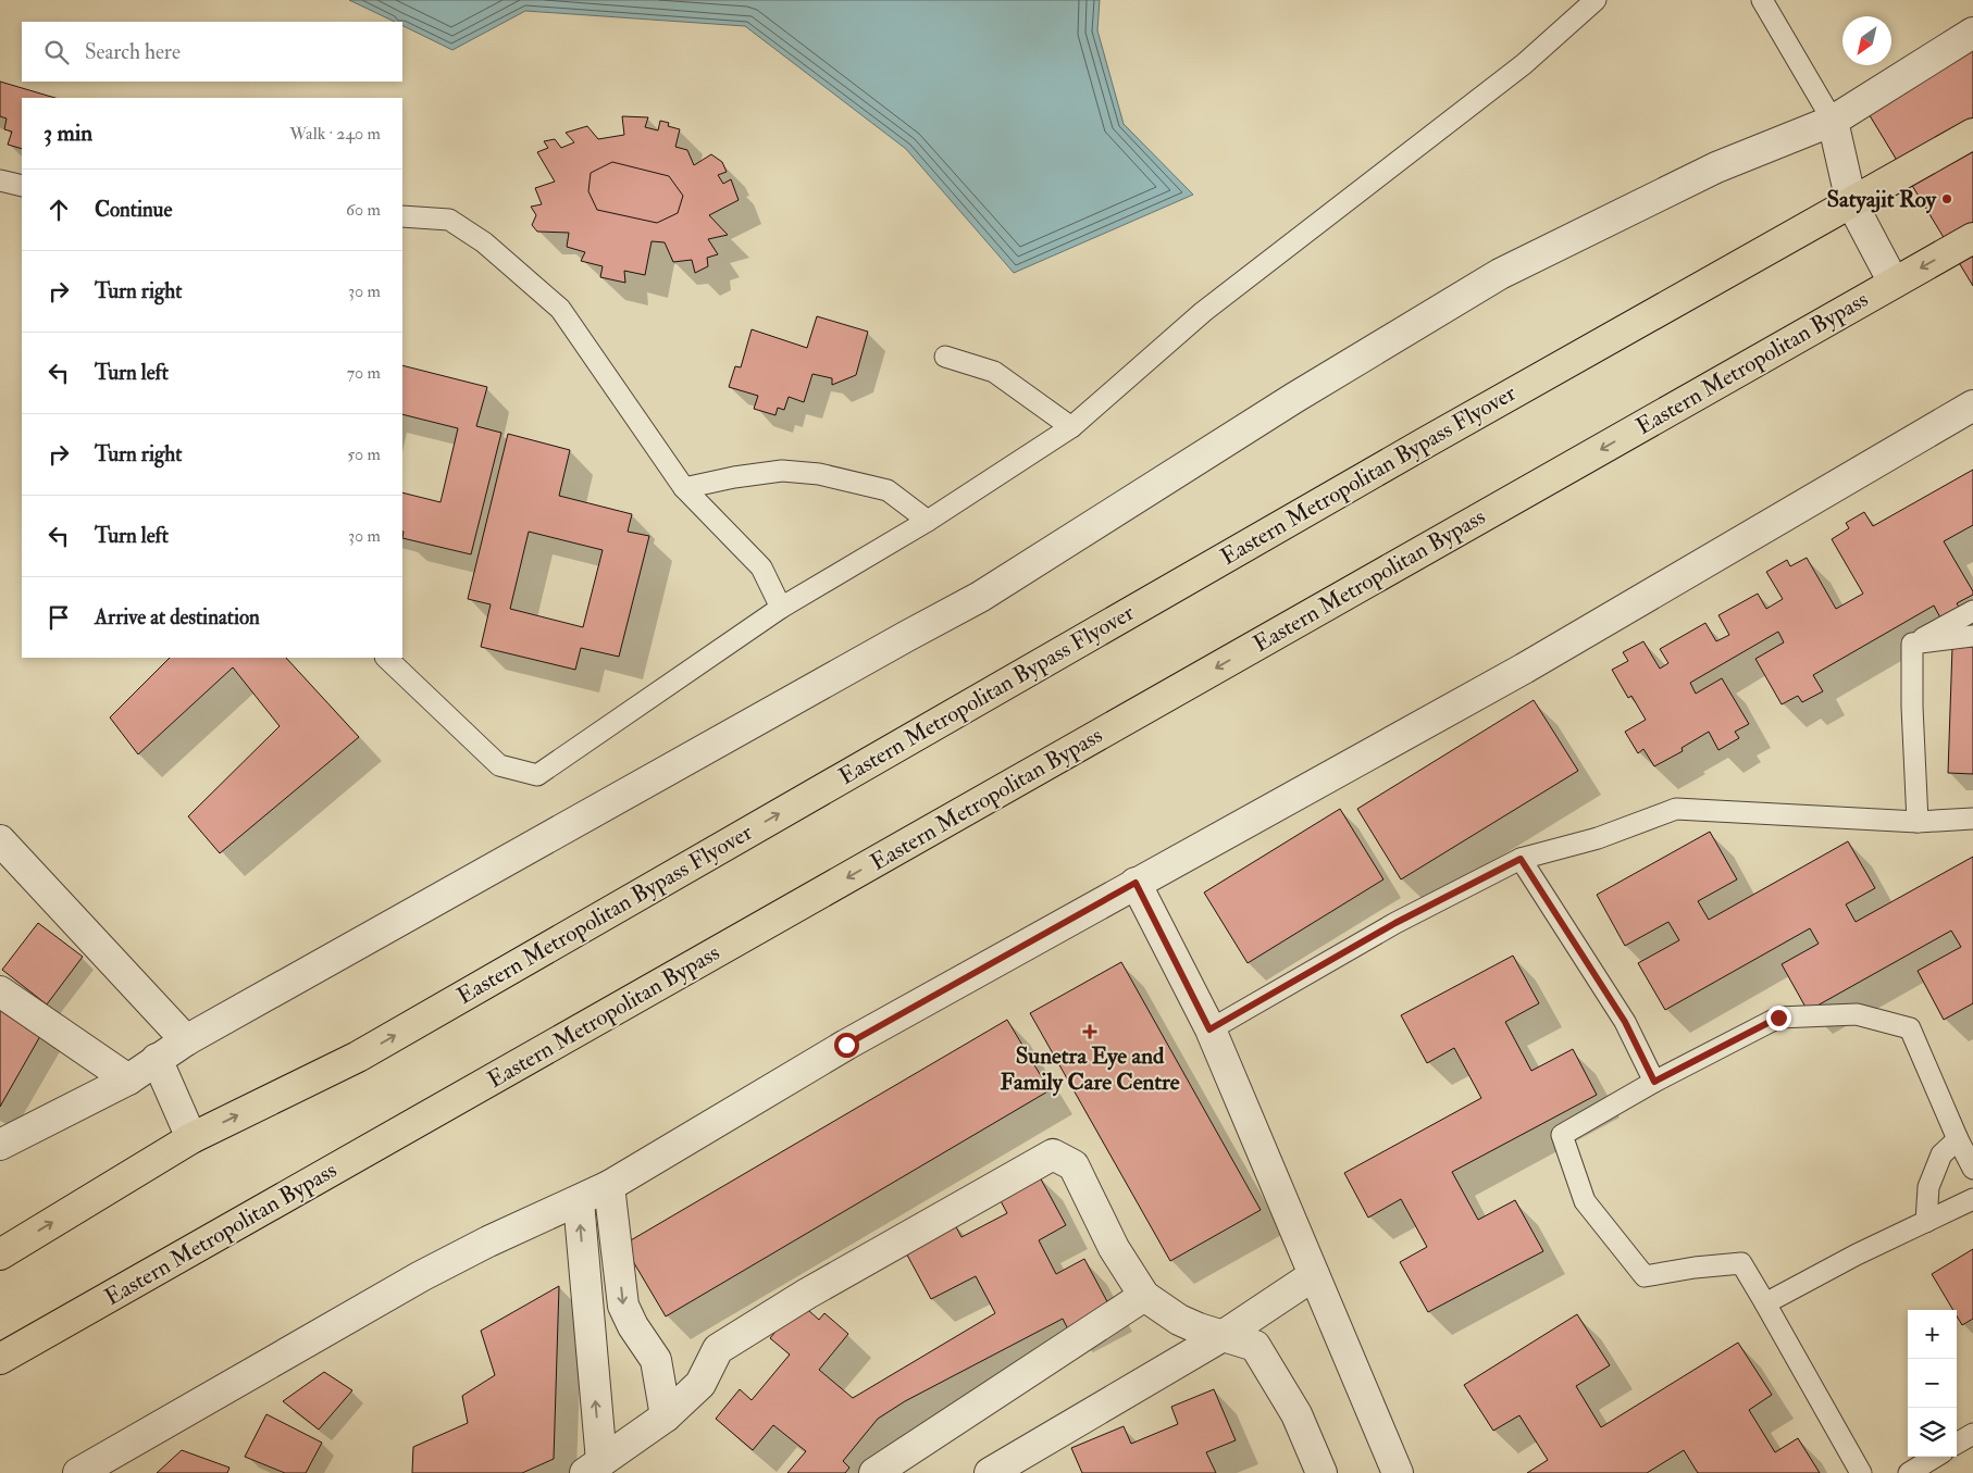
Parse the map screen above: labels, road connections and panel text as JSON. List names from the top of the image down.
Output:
{
  "streets": {
    "main road": ["Eastern Metropolitan Bypass", "Eastern Metropolitan Bypass Flyover"]
  },
  "one_way": ["Eastern Metropolitan Bypass", "Eastern Metropolitan Bypass Flyover"],
  "places": {
    "other": ["Satyajit Roy"],
    "health": ["Sunetra Eye and Family Care Centre"]
  },
  "north": "bottom left",
  "page": {
    "search": "Search here",
    "heading": ["3 min", "Walk · 240 m"],
    "list": [
      ["Continue", "60 m"],
      ["Turn right", "30 m"],
      ["Turn left", "70 m"],
      ["Turn right", "50 m"],
      ["Turn left", "30 m"],
      "Arrive at destination"
    ],
    "map_buttons": ["+", "−"]
  }
}
